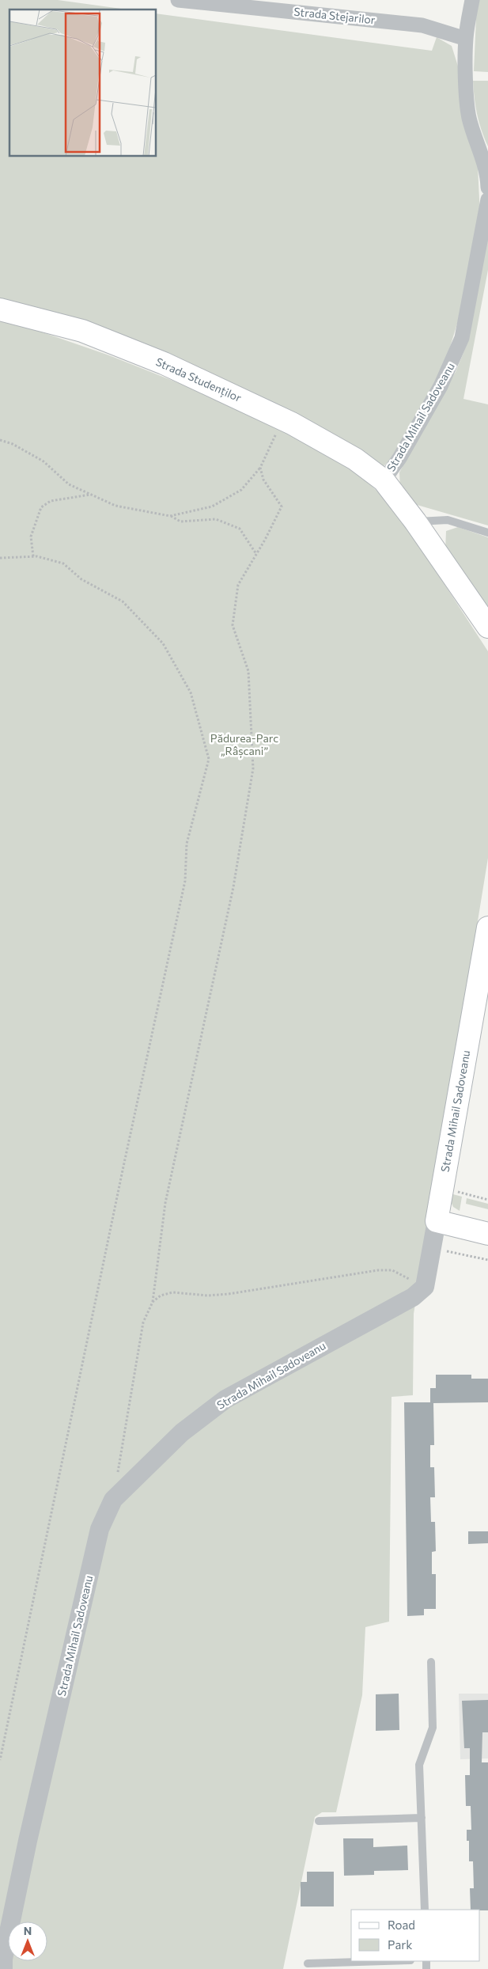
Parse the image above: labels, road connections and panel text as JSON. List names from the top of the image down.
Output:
{
  "streets": {
    "main road": ["Strada Studenților", "Strada Mihail Sadoveanu"],
    "street": ["Strada Stejarilor"]
  },
  "crossings": [
    ["Strada Studenților", "Strada Mihail Sadoveanu"]
  ],
  "parks": ["Pădurea-Parc „Râșcani”"],
  "legend": ["Road", "Park"],
  "north": "top"
}
